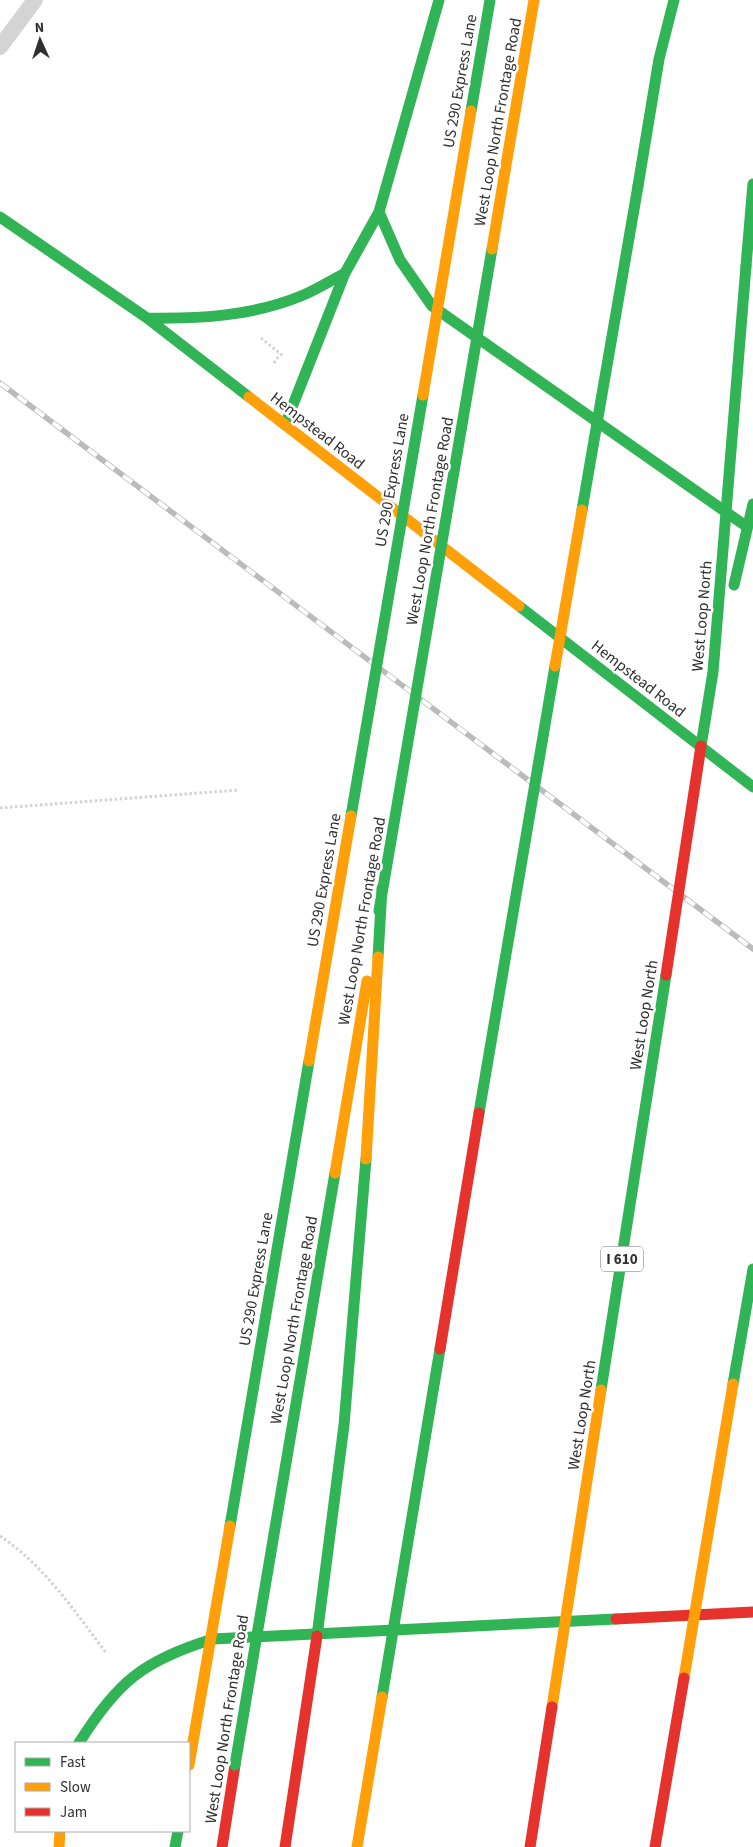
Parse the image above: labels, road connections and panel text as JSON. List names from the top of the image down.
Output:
{
  "streets": {
    "main road": [
      "US 290 Express Lane",
      "West Loop North Frontage Road",
      "Hempstead Road",
      "West Loop North",
      "I 610"
    ]
  },
  "legend": ["Fast", "Slow", "Jam"],
  "north": "top"
}
